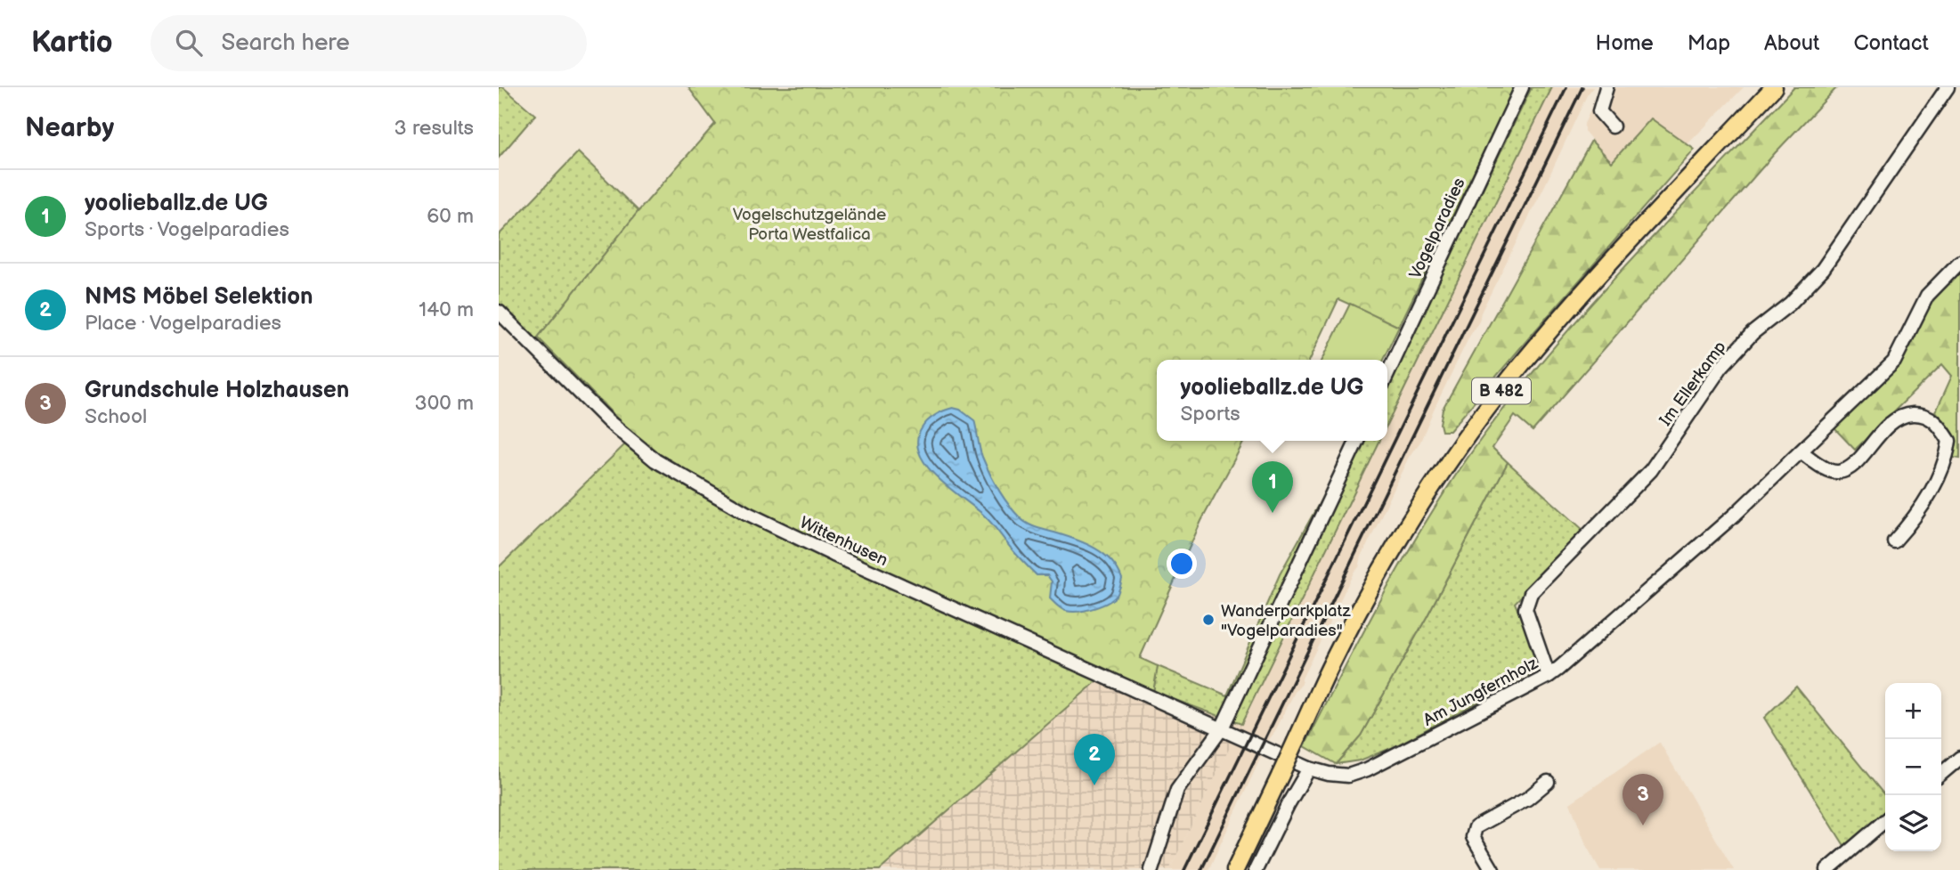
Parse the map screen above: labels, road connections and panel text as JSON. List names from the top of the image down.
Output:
{
  "streets": {
    "main road": ["B 482"],
    "street": [
      "Vogelparadies",
      "Im Ellerkamp",
      "Wittenhusen",
      "Am Jungfernholz"
    ]
  },
  "crossings": [
    ["Im Ellerkamp", "Am Jungfernholz"],
    ["Wittenhusen", "Am Jungfernholz"]
  ],
  "parks": ["Vogelschutzgelände Porta Westfalica"],
  "places": ["Wanderparkplatz \"Vogelparadies\""],
  "page": {
    "header": "Kartio",
    "search": "Search here",
    "nav": [
      "Home",
      "Map",
      "About",
      "Contact"
    ],
    "heading": ["Nearby", "3 results"],
    "list": [
      {
        "mark": "1",
        "name": "yoolieballz.de UG",
        "note": "Sports · Vogelparadies",
        "value": "60 m"
      },
      {
        "mark": "2",
        "name": "NMS Möbel Selektion",
        "note": "Place · Vogelparadies",
        "value": "140 m"
      },
      {
        "mark": "3",
        "name": "Grundschule Holzhausen",
        "note": "School",
        "value": "300 m"
      }
    ],
    "popup": ["yoolieballz.de UG", "Sports"],
    "pins": ["1", "2", "3"],
    "map_buttons": ["+", "−"]
  }
}
